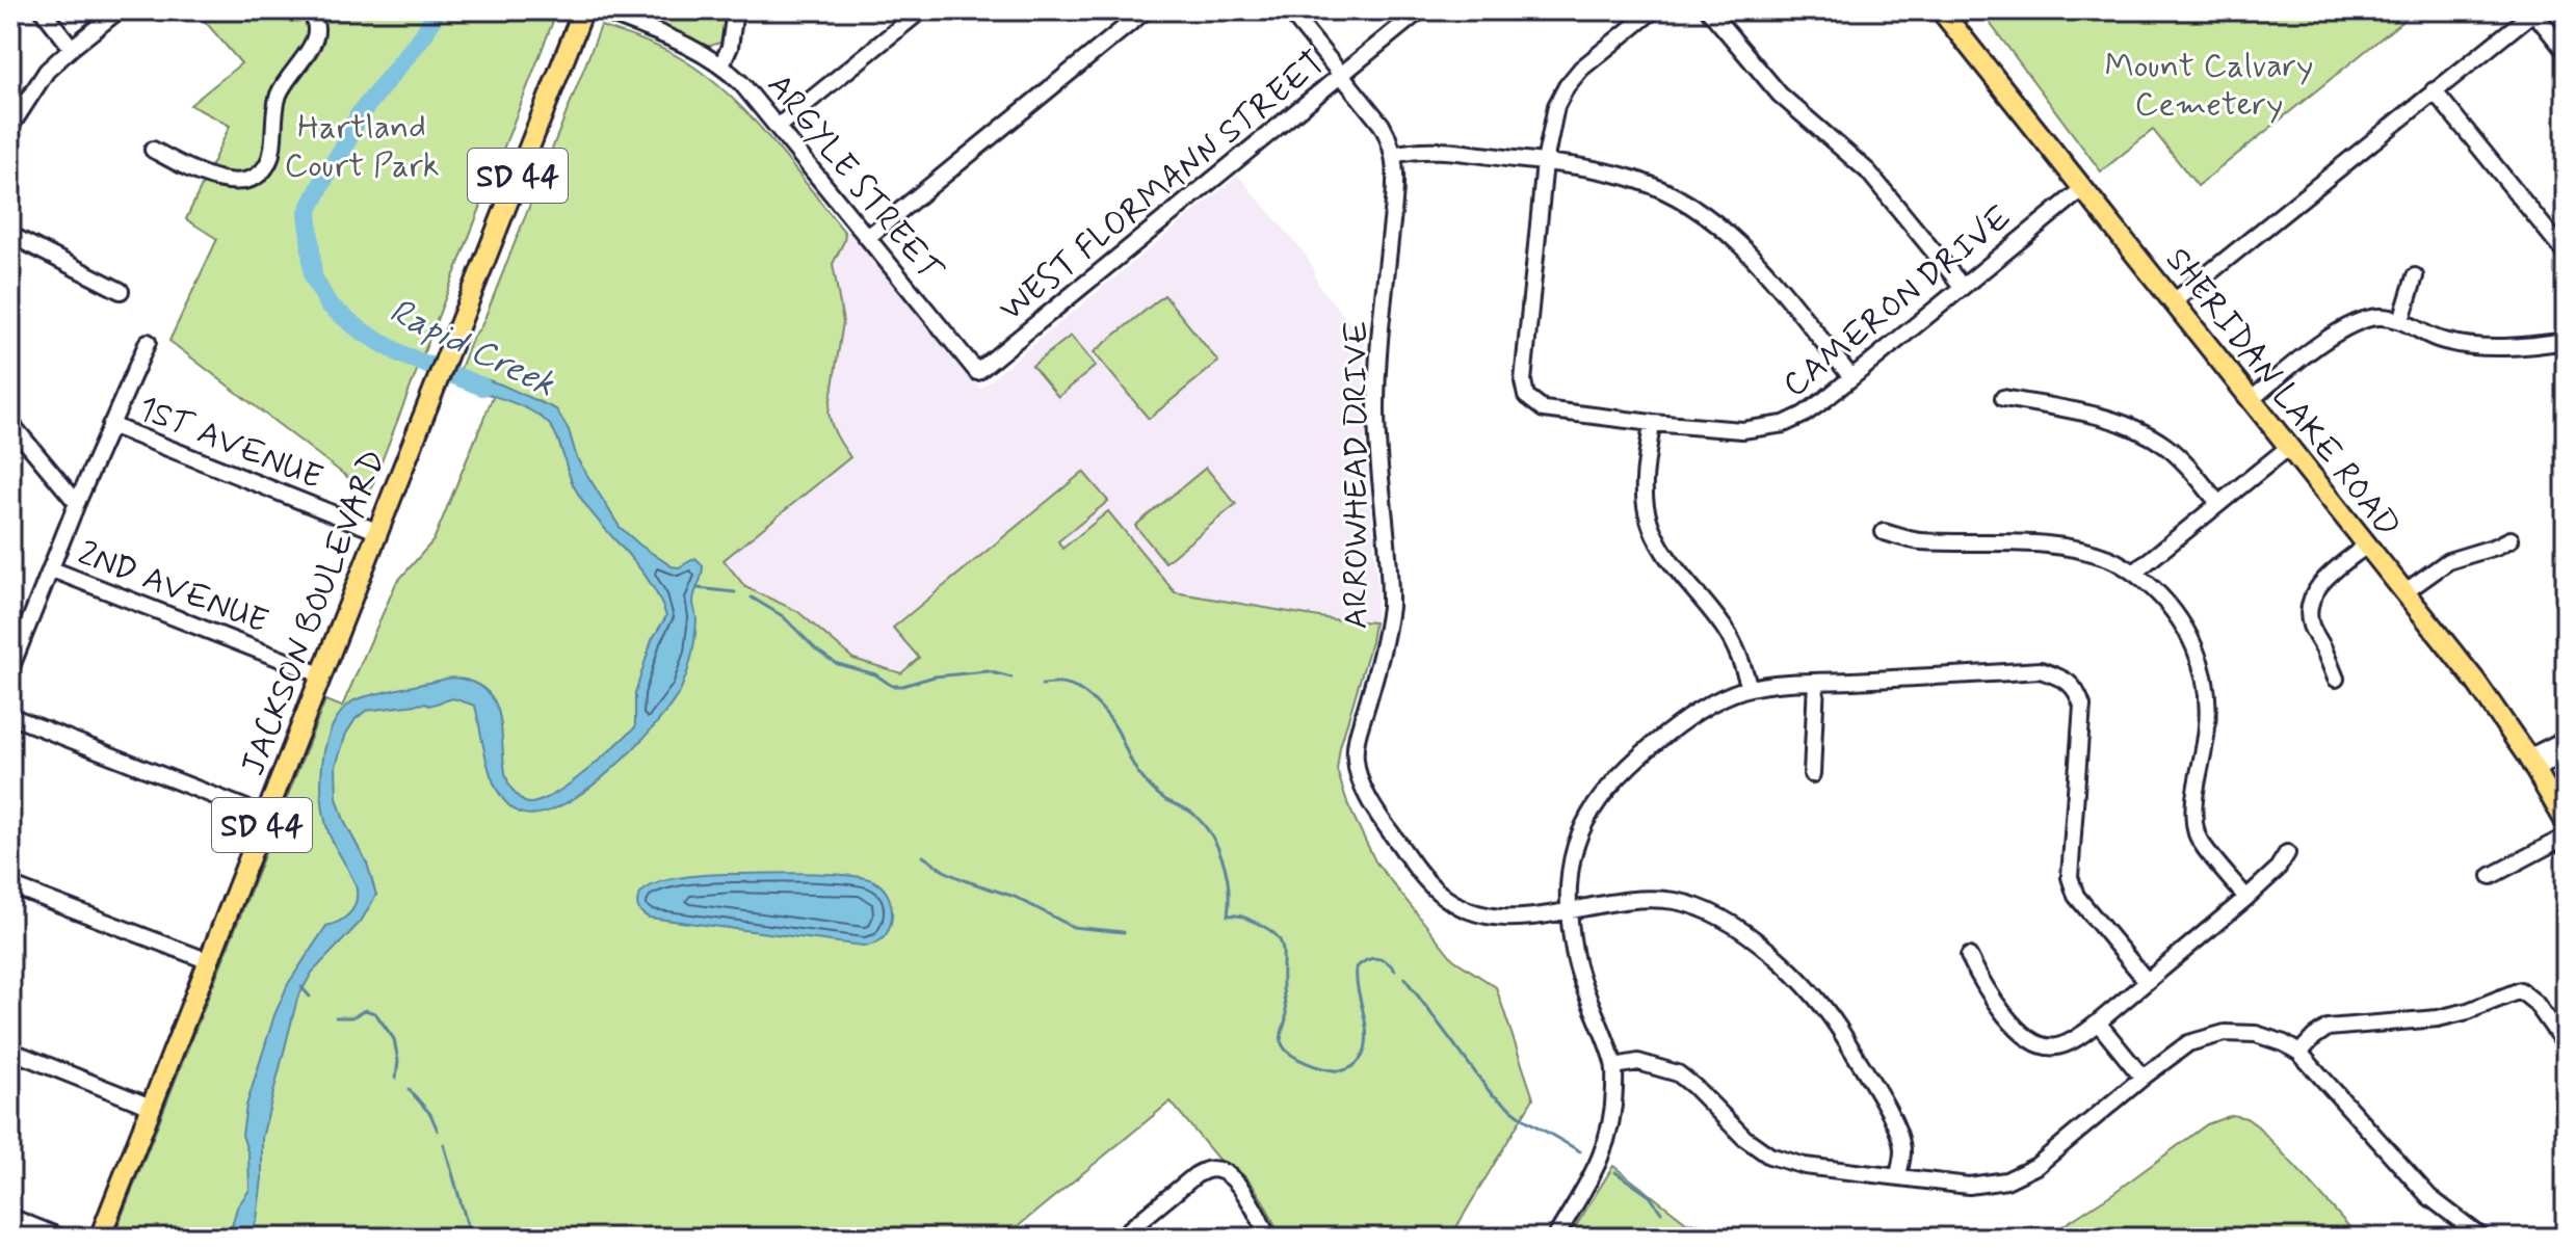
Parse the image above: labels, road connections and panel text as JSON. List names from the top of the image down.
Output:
{
  "streets": {
    "main road": ["SD 44", "SHERIDAN LAKE ROAD", "JACKSON BOULEVARD"],
    "street": [
      "ARGYLE STREET",
      "WEST FLORMANN STREET",
      "CAMERON DRIVE",
      "1ST AVENUE",
      "ARROWHEAD DRIVE",
      "2ND AVENUE"
    ]
  },
  "crossings": [
    ["ARGYLE STREET", "WEST FLORMANN STREET"],
    ["CAMERON DRIVE", "SHERIDAN LAKE ROAD"],
    ["1ST AVENUE", "JACKSON BOULEVARD"],
    ["2ND AVENUE", "JACKSON BOULEVARD"]
  ],
  "water": ["Rapid Creek"],
  "parks": ["Mount Calvary Cemetery", "Hartland Court Park"]
}
